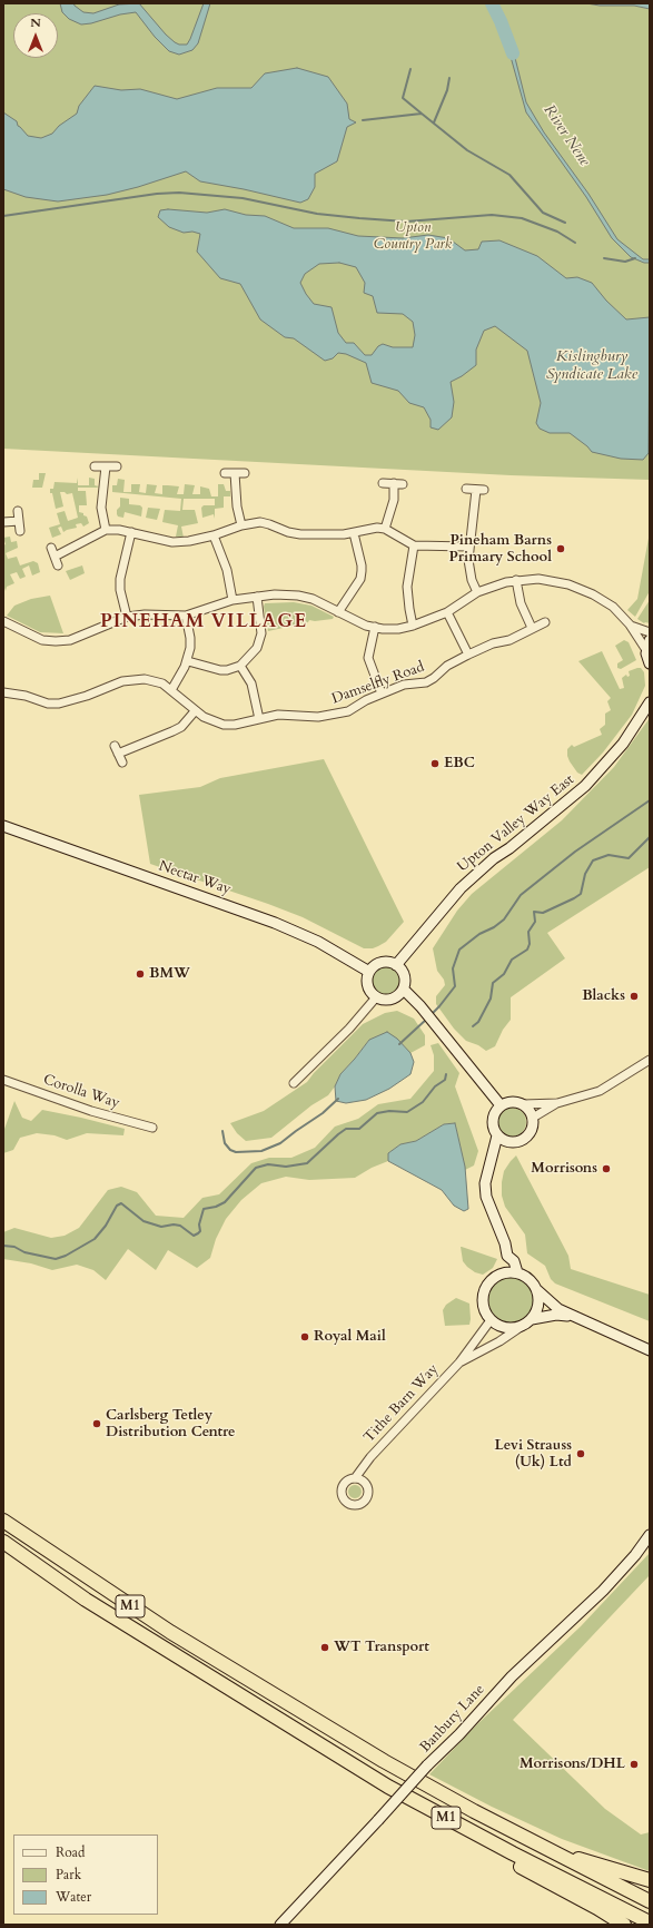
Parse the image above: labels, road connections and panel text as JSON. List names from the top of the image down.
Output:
{
  "streets": {
    "highway": ["M1"],
    "street": [
      "Damselfly Road",
      "Upton Valley Way East",
      "Nectar Way",
      "Corolla Way",
      "Tithe Barn Way",
      "Banbury Lane"
    ]
  },
  "crossings": [
    ["Upton Valley Way East", "Nectar Way"]
  ],
  "districts": ["PINEHAM VILLAGE"],
  "water": ["River Nene", "Kislingbury Syndicate Lake"],
  "parks": ["Upton Country Park"],
  "places": [
    "Pineham Barns Primary School",
    "EBC",
    "BMW",
    "Blacks",
    "Morrisons",
    "Royal Mail",
    "Carlsberg Tetley Distribution Centre",
    "Levi Strauss (Uk) Ltd",
    "WT Transport",
    "Morrisons/DHL"
  ],
  "legend": ["Road", "Park", "Water"],
  "north": "top"
}
